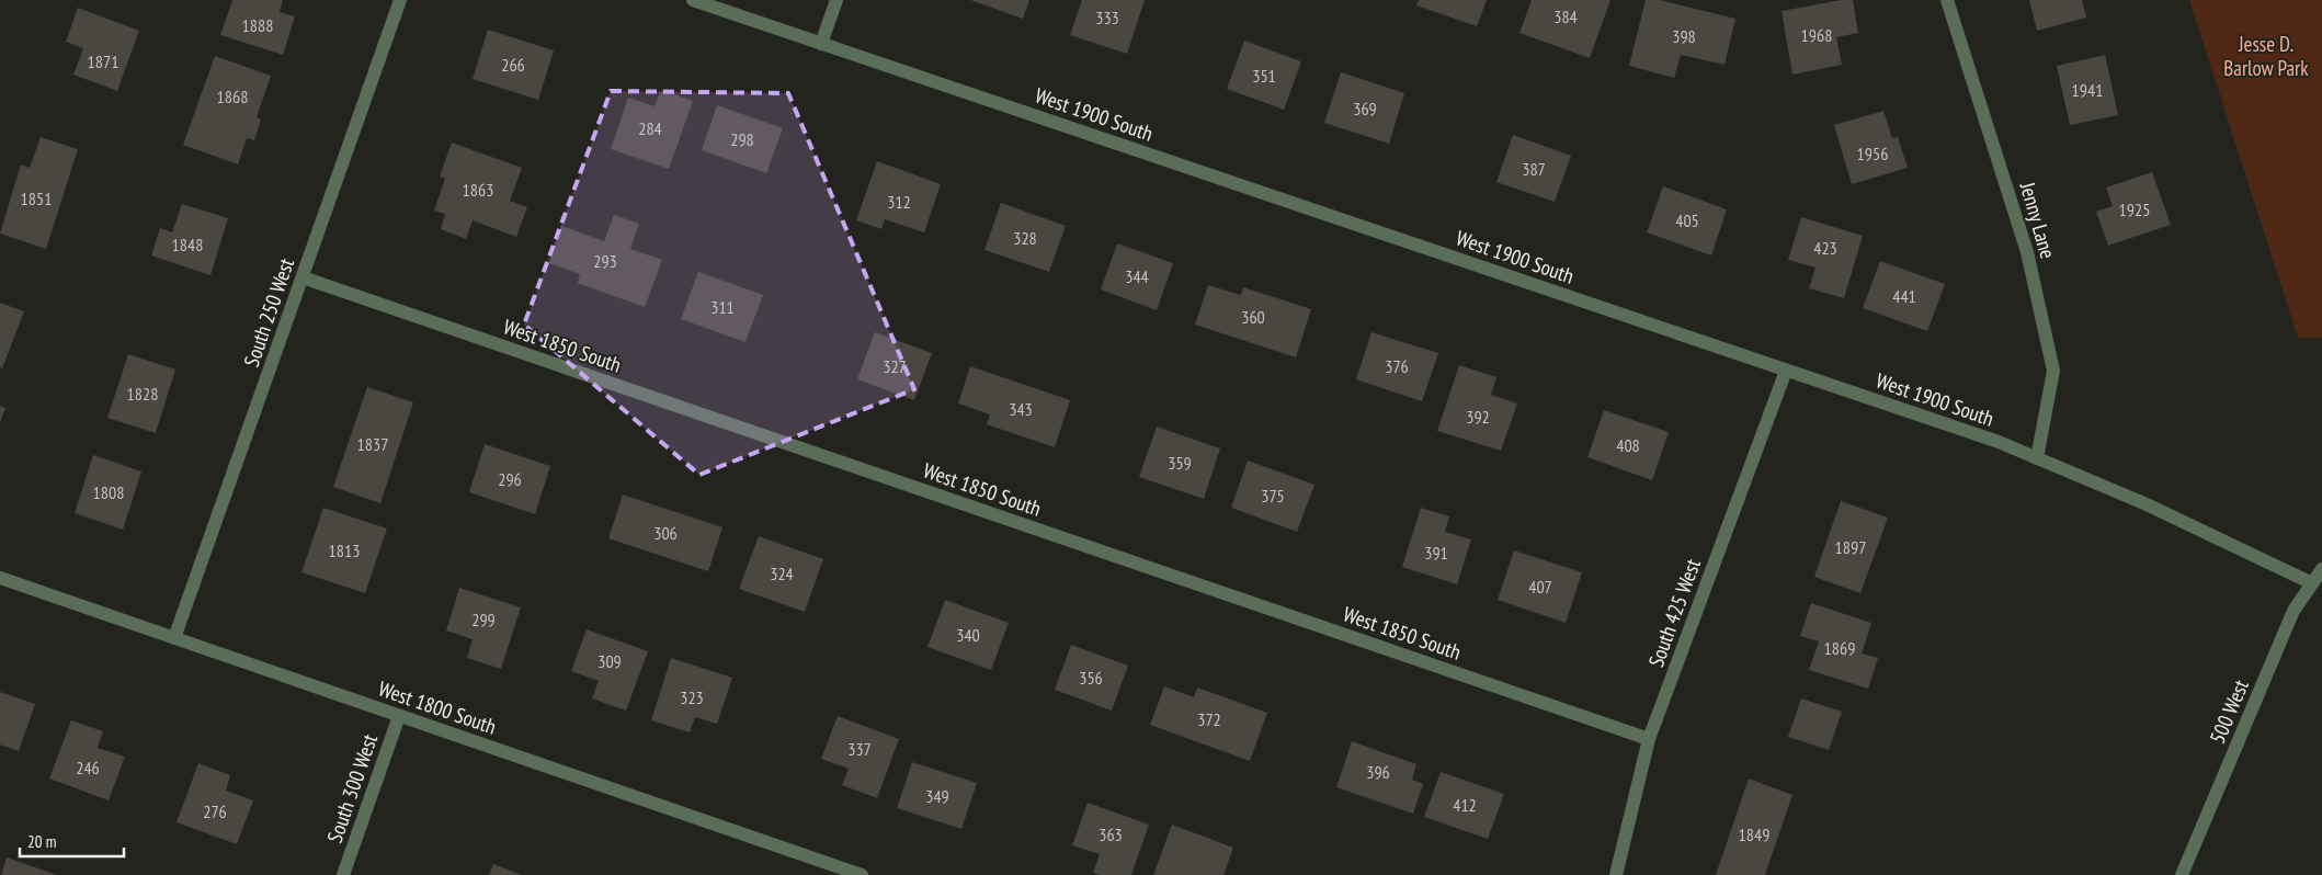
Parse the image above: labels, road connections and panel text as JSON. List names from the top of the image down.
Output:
{
  "streets": {
    "street": [
      "West 1900 South",
      "Jenny Lane",
      "South 250 West",
      "West 1850 South",
      "South 425 West",
      "West 1800 South",
      "500 West",
      "South 300 West"
    ]
  },
  "crossings": [
    ["West 1900 South", "Jenny Lane"],
    ["West 1900 South", "South 425 West"],
    ["West 1900 South", "500 West"],
    ["South 250 West", "West 1850 South"],
    ["South 250 West", "West 1800 South"],
    ["West 1850 South", "South 425 West"],
    ["West 1800 South", "South 300 West"]
  ],
  "parks": ["Jesse D. Barlow Park"],
  "house_numbers": [
    "384",
    "333",
    "1888",
    "1968",
    "398",
    "1871",
    "266",
    "351",
    "1941",
    "1868",
    "369",
    "284",
    "298",
    "1956",
    "387",
    "1863",
    "1851",
    "312",
    "1925",
    "405",
    "328",
    "1848",
    "423",
    "293",
    "344",
    "441",
    "311",
    "360",
    "327",
    "376",
    "1828",
    "343",
    "392",
    "1837",
    "408",
    "359",
    "296",
    "1808",
    "375",
    "306",
    "1897",
    "1813",
    "391",
    "324",
    "407",
    "299",
    "340",
    "1869",
    "309",
    "356",
    "323",
    "372",
    "337",
    "246",
    "396",
    "349",
    "412",
    "276",
    "363",
    "1849"
  ],
  "scale_bar": "20 m"
}
